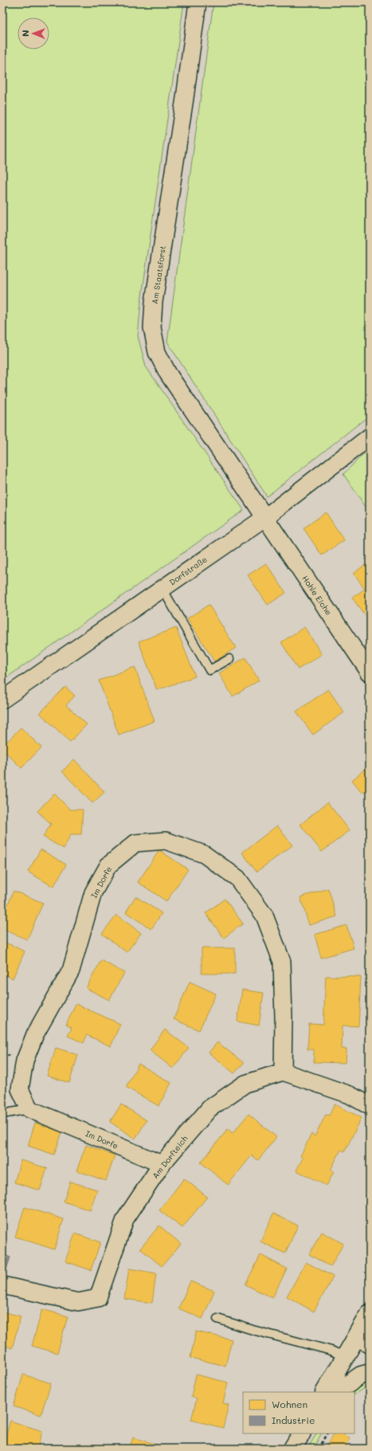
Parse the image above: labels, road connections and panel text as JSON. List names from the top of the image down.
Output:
{
  "streets": {
    "street": [
      "Am Staatsforst",
      "Dorfstraße",
      "Hohle Eiche",
      "Im Dorfe",
      "Am Dorfteich"
    ]
  },
  "crossings": [
    ["Am Staatsforst", "Dorfstraße"],
    ["Am Staatsforst", "Hohle Eiche"],
    ["Dorfstraße", "Hohle Eiche"],
    ["Im Dorfe", "Am Dorfteich"]
  ],
  "legend": ["Wohnen", "Industrie"],
  "north": "left"
}
